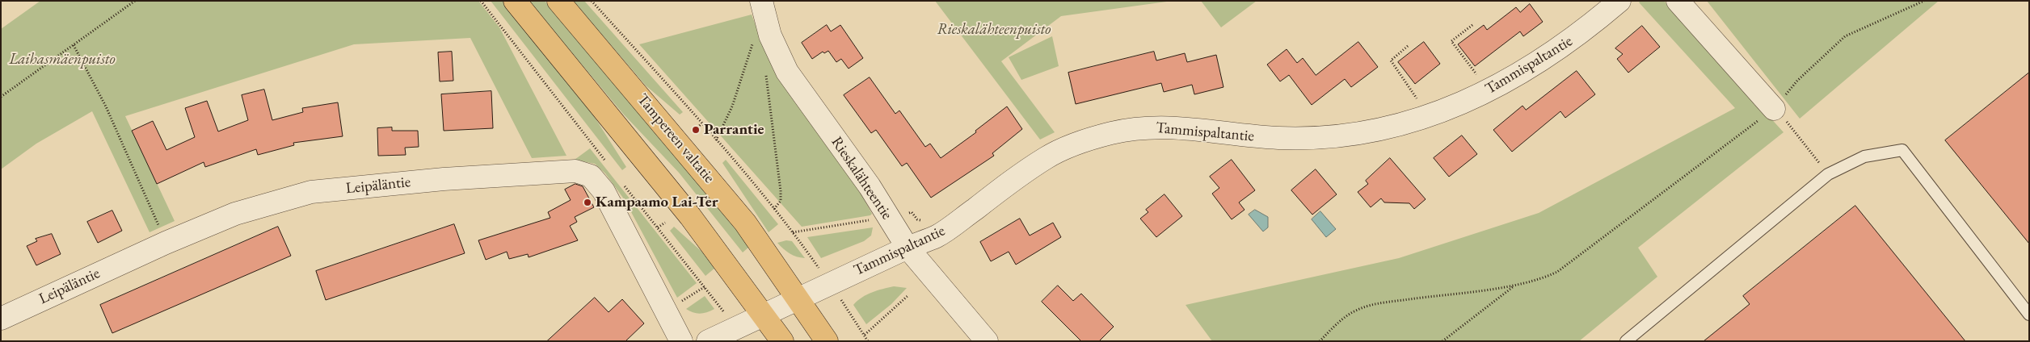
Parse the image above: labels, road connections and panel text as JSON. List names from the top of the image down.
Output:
{
  "streets": {
    "highway": ["Tampereen valtatie"],
    "street": ["Tammispaltantie", "Rieskalähteentie", "Leipäläntie"]
  },
  "crossings": [
    ["Tammispaltantie", "Tampereen valtatie"],
    ["Tammispaltantie", "Rieskalähteentie"]
  ],
  "parks": ["Rieskalähteenpuisto", "Laihasmäenpuisto"],
  "places": ["Parrantie", "Kampaamo Lai-Ter"]
}
